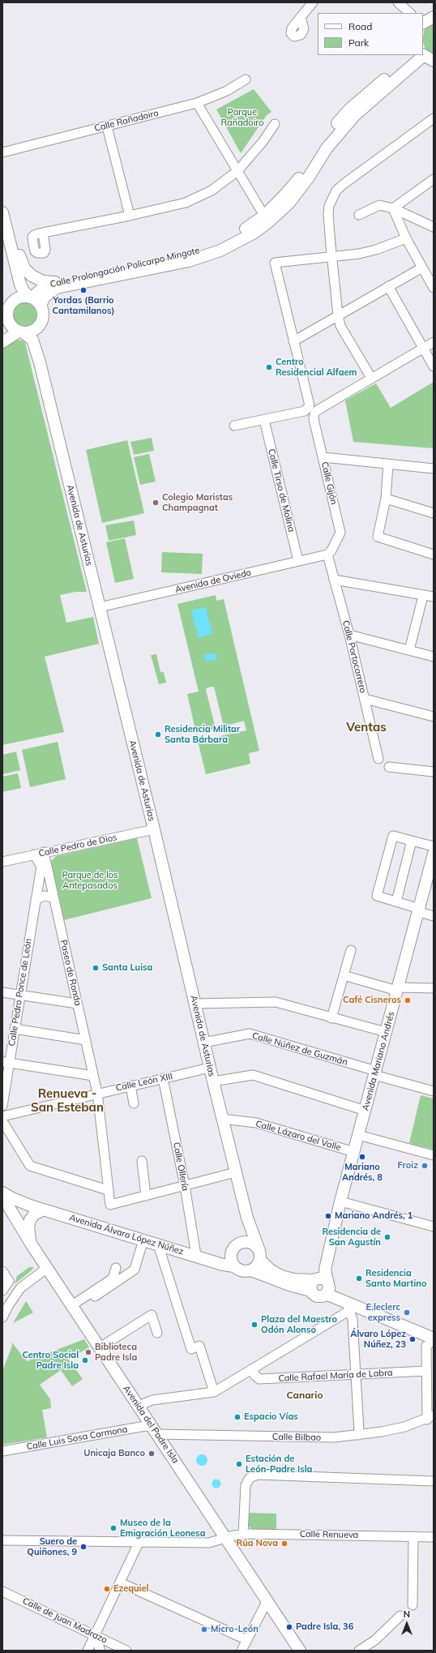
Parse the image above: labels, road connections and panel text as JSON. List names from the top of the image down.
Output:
{
  "streets": {
    "main road": [
      "Calle Prolongación Policarpo Mingote",
      "Avenida de Asturias",
      "Avenida Mariano Andrés",
      "Avenida Álvaro López Núñez",
      "Avenida del Padre Isla"
    ],
    "street": [
      "Calle Rañadoiro",
      "Calle Gijón",
      "Calle Tirso de Molina",
      "Avenida de Oviedo",
      "Calle Portocarrero",
      "Calle Pedro de Dios",
      "Paseo de Ronda",
      "Calle Pedro Ponce de León",
      "Calle Núñez de Guzmán",
      "Calle León XIII",
      "Calle Lázaro del Valle",
      "Calle Ollería",
      "Calle Rafael María de Labra",
      "Calle Bilbao",
      "Calle Luis Sosa Carmona",
      "Calle Renueva",
      "Calle de Juan Madrazo"
    ]
  },
  "crossings": [
    ["Calle Prolongación Policarpo Mingote", "Avenida de Asturias"],
    ["Calle Gijón", "Avenida de Oviedo"],
    ["Calle Gijón", "Calle Portocarrero"],
    ["Calle Tirso de Molina", "Avenida de Oviedo"],
    ["Avenida de Asturias", "Avenida de Oviedo"],
    ["Avenida de Asturias", "Calle Pedro de Dios"],
    ["Avenida de Asturias", "Calle Núñez de Guzmán"],
    ["Avenida de Asturias", "Calle León XIII"],
    ["Avenida de Asturias", "Calle Lázaro del Valle"],
    ["Avenida de Asturias", "Avenida Álvaro López Núñez"],
    ["Avenida de Oviedo", "Calle Portocarrero"],
    ["Calle Pedro de Dios", "Paseo de Ronda"],
    ["Calle Pedro de Dios", "Calle Pedro Ponce de León"],
    ["Paseo de Ronda", "Calle León XIII"],
    ["Calle Núñez de Guzmán", "Avenida Mariano Andrés"],
    ["Avenida Mariano Andrés", "Calle Lázaro del Valle"],
    ["Calle León XIII", "Calle Ollería"],
    ["Calle Ollería", "Avenida Álvaro López Núñez"],
    ["Avenida Álvaro López Núñez", "Avenida del Padre Isla"],
    ["Avenida del Padre Isla", "Calle Bilbao"],
    ["Avenida del Padre Isla", "Calle Luis Sosa Carmona"],
    ["Avenida del Padre Isla", "Calle Renueva"],
    ["Calle Bilbao", "Calle Luis Sosa Carmona"]
  ],
  "districts": ["Ventas", "Renueva - San Esteban", "Canario"],
  "parks": ["Parque Rañadoiro", "Parque de los Antepasados"],
  "places": [
    "Yordas (Barrio Cantamilanos)",
    "Centro Residencial Alfaem",
    "Colegio Maristas Champagnat",
    "Residencia Militar Santa Bárbara",
    "Santa Luisa",
    "Café Cisneros",
    "Mariano Andrés, 8",
    "Froiz",
    "Mariano Andrés, 1",
    "Residencia de San Agustín",
    "Residencia Santo Martino",
    "E.leclerc express",
    "Plaza del Maestro Odón Alonso",
    "Álvaro López Núñez, 23",
    "Biblioteca Padre Isla",
    "Centro Social Padre Isla",
    "Espacio Vías",
    "Unicaja Banco",
    "Estación de León-Padre Isla",
    "Museo de la Emigración Leonesa",
    "Rúa Nova",
    "Suero de Quiñones, 9",
    "Ezequiel",
    "Padre Isla, 36",
    "Micro-León"
  ],
  "legend": ["Road", "Park"],
  "north": "top"
}
